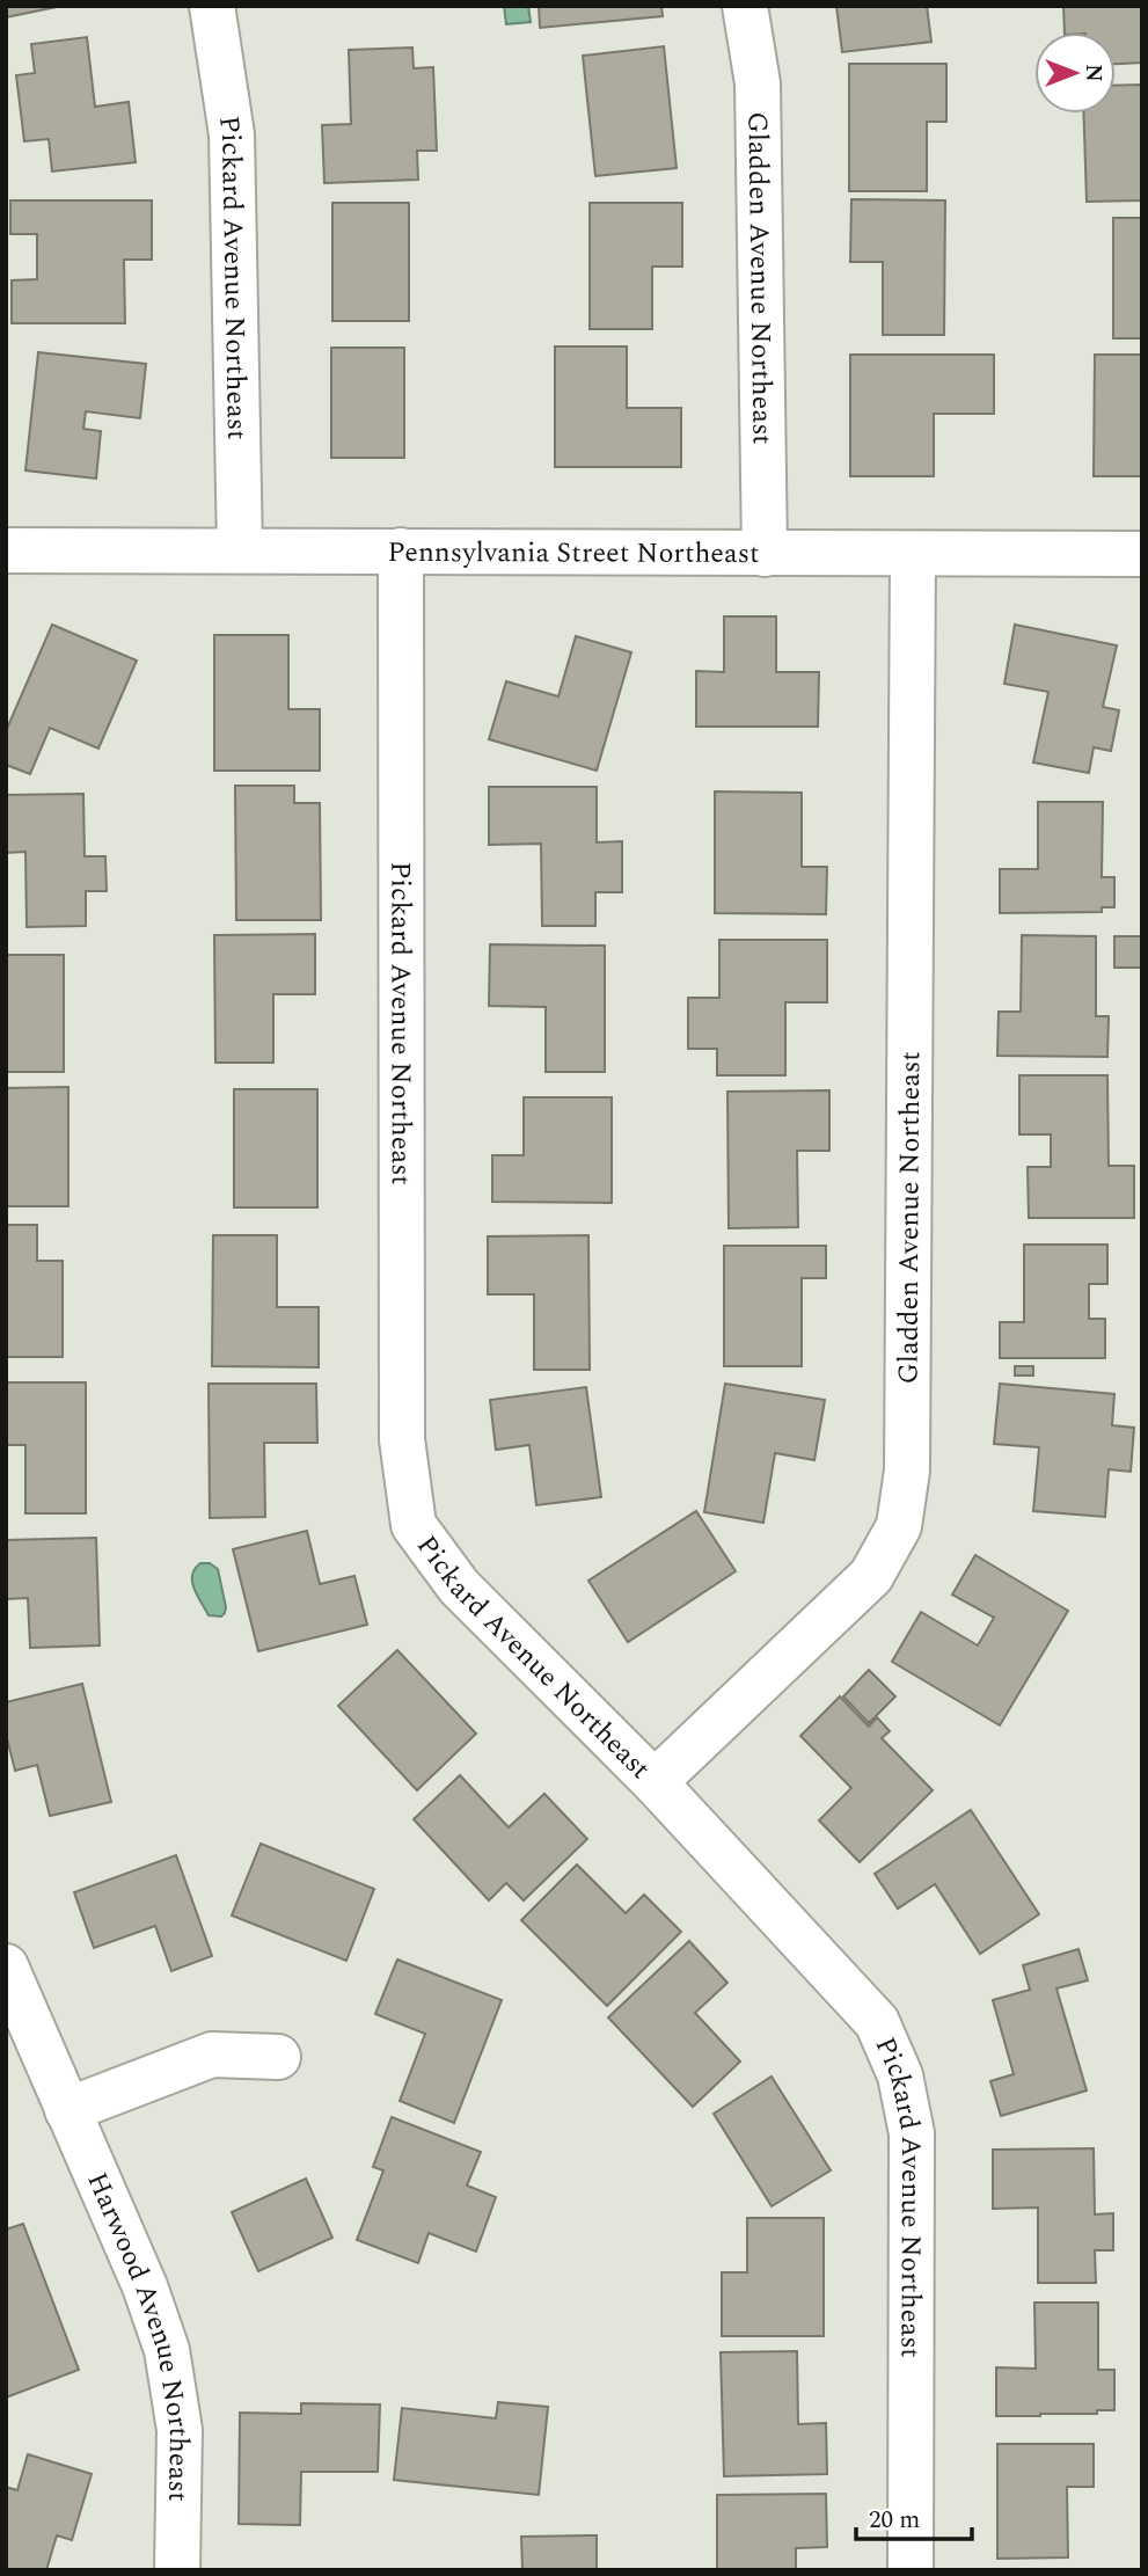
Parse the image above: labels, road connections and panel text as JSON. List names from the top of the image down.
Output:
{
  "streets": {
    "street": [
      "Pickard Avenue Northeast",
      "Gladden Avenue Northeast",
      "Pennsylvania Street Northeast",
      "Harwood Avenue Northeast"
    ]
  },
  "crossings": [
    ["Pickard Avenue Northeast", "Gladden Avenue Northeast"],
    ["Pickard Avenue Northeast", "Pennsylvania Street Northeast"],
    ["Gladden Avenue Northeast", "Pennsylvania Street Northeast"]
  ],
  "scale_bar": "20 m",
  "north": "right"
}
